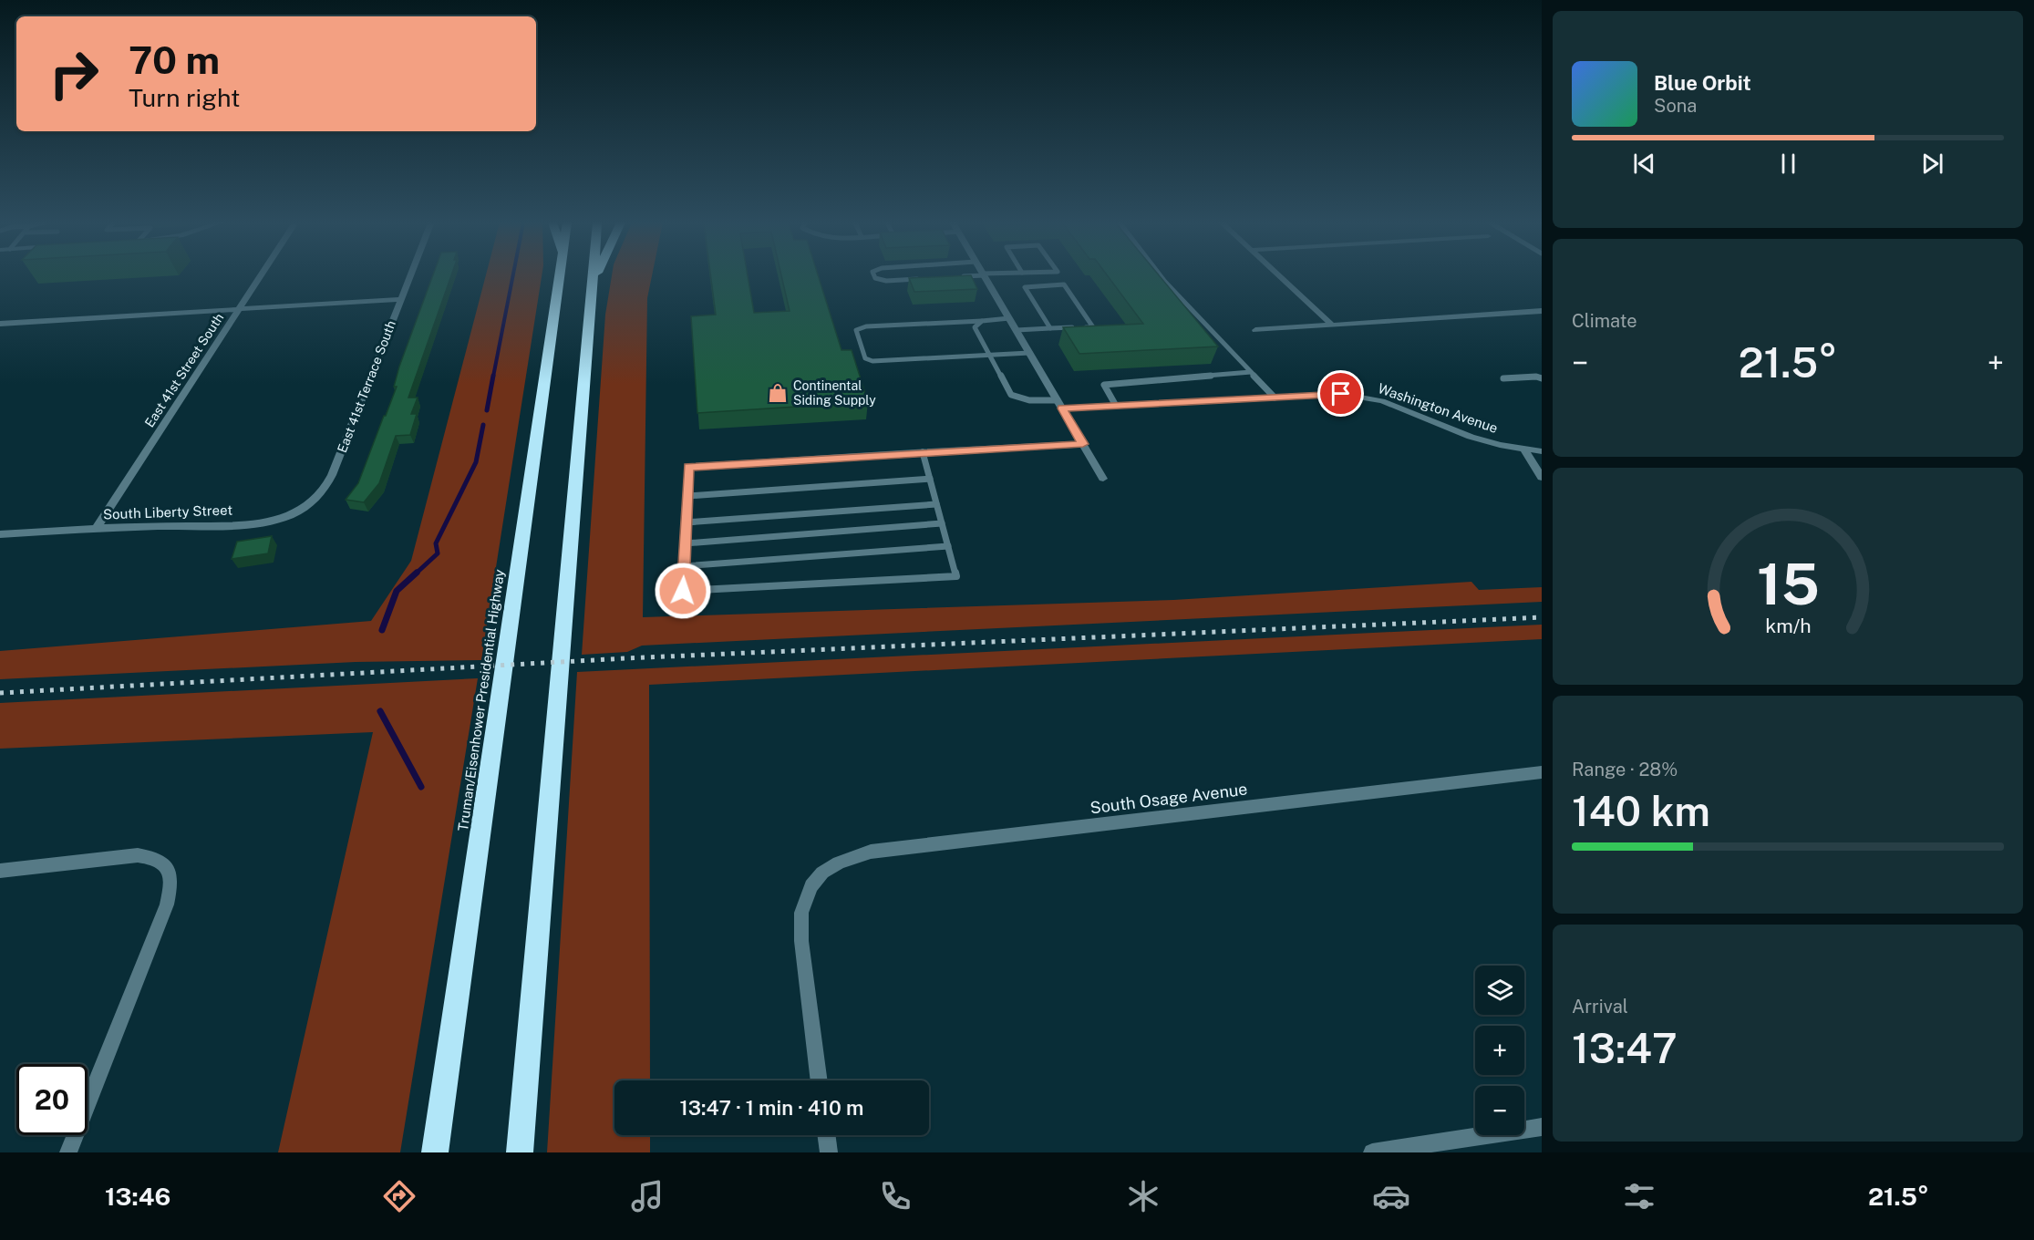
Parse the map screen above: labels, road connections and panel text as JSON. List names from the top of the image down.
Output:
{
  "streets": {
    "highway": ["Truman/Eisenhower Presidential Highway"],
    "street": [
      "East 41st Street South",
      "East 41st Terrace South",
      "Washington Avenue",
      "South Liberty Street",
      "South Osage Avenue"
    ]
  },
  "crossings": [
    ["East 41st Street South", "South Liberty Street"],
    ["East 41st Terrace South", "South Liberty Street"]
  ],
  "places": {
    "shop": ["Continental Siding Supply"]
  },
  "page": {
    "turn": ["70 m", "Turn right"],
    "song": ["Blue Orbit", "Sona"],
    "tile": [
      "Climate",
      ["Range · 28%", "140 km"],
      ["Arrival", "13:47"]
    ],
    "heat": ["−", "21.5°", "+"],
    "map_buttons": ["+", "−"],
    "limit": "20",
    "trip": "13:47 · 1 min · 410 m",
    "tabs": ["13:46", "21.5°"],
    "gauge": ["15", "km/h"]
  }
}
